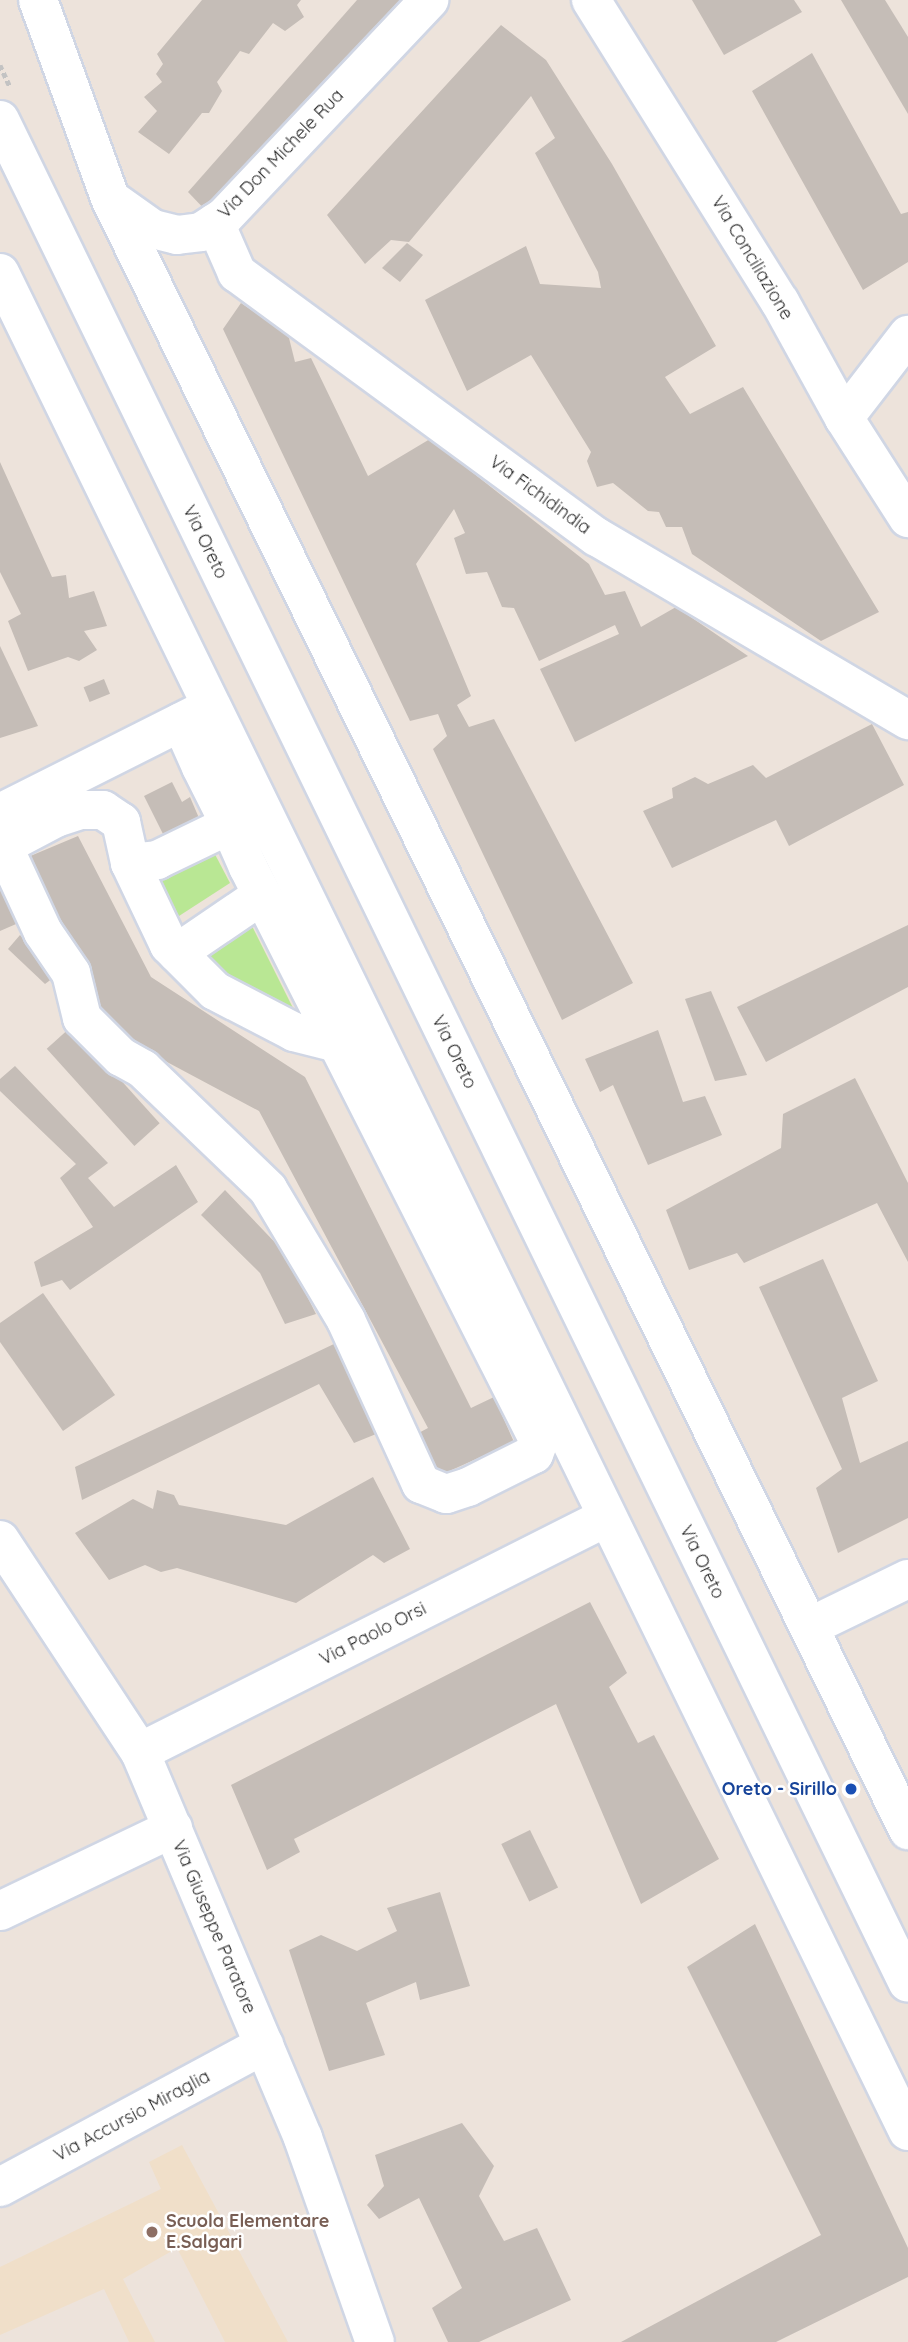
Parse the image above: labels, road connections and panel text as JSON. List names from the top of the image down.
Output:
{
  "streets": {
    "street": [
      "Via Don Michele Rua",
      "Via Conciliazione",
      "Via Fichidindia",
      "Via Oreto",
      "Via Paolo Orsi",
      "Via Giuseppe Paratore",
      "Via Accursio Miraglia"
    ]
  },
  "crossings": [
    ["Via Don Michele Rua", "Via Fichidindia"],
    ["Via Paolo Orsi", "Via Giuseppe Paratore"],
    ["Via Giuseppe Paratore", "Via Accursio Miraglia"]
  ],
  "places": ["Oreto - Sirillo", "Scuola Elementare E.Salgari"]
}
